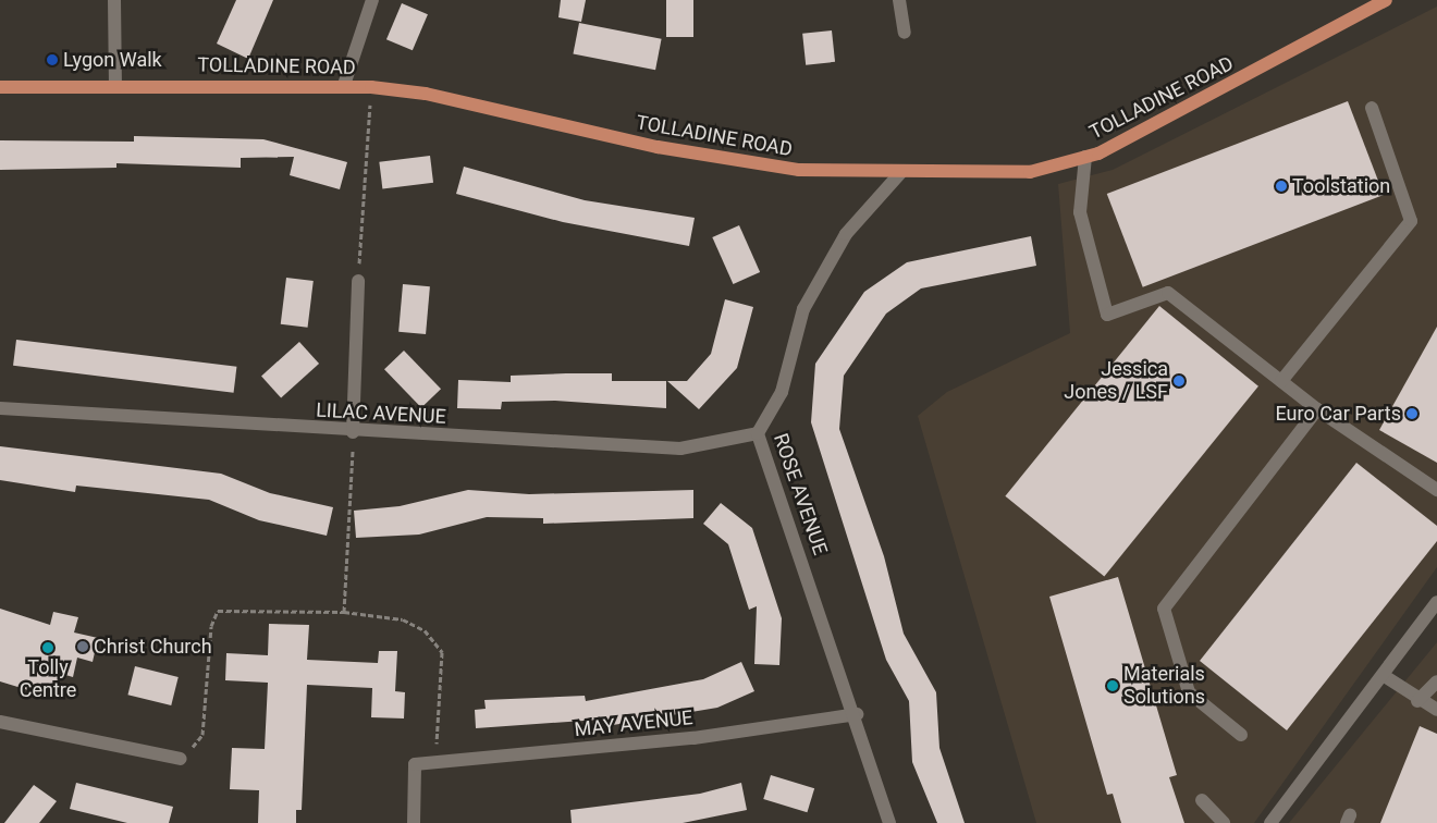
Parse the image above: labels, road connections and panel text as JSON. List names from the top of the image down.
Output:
{
  "streets": {
    "main road": ["TOLLADINE ROAD"],
    "street": ["LILAC AVENUE", "ROSE AVENUE", "MAY AVENUE"]
  },
  "crossings": [
    ["TOLLADINE ROAD", "ROSE AVENUE"],
    ["LILAC AVENUE", "ROSE AVENUE"],
    ["ROSE AVENUE", "MAY AVENUE"]
  ],
  "places": [
    "Lygon Walk",
    "Toolstation",
    "Jessica Jones / LSF",
    "Euro Car Parts",
    "Christ Church",
    "Tolly Centre",
    "Materials Solutions"
  ]
}
